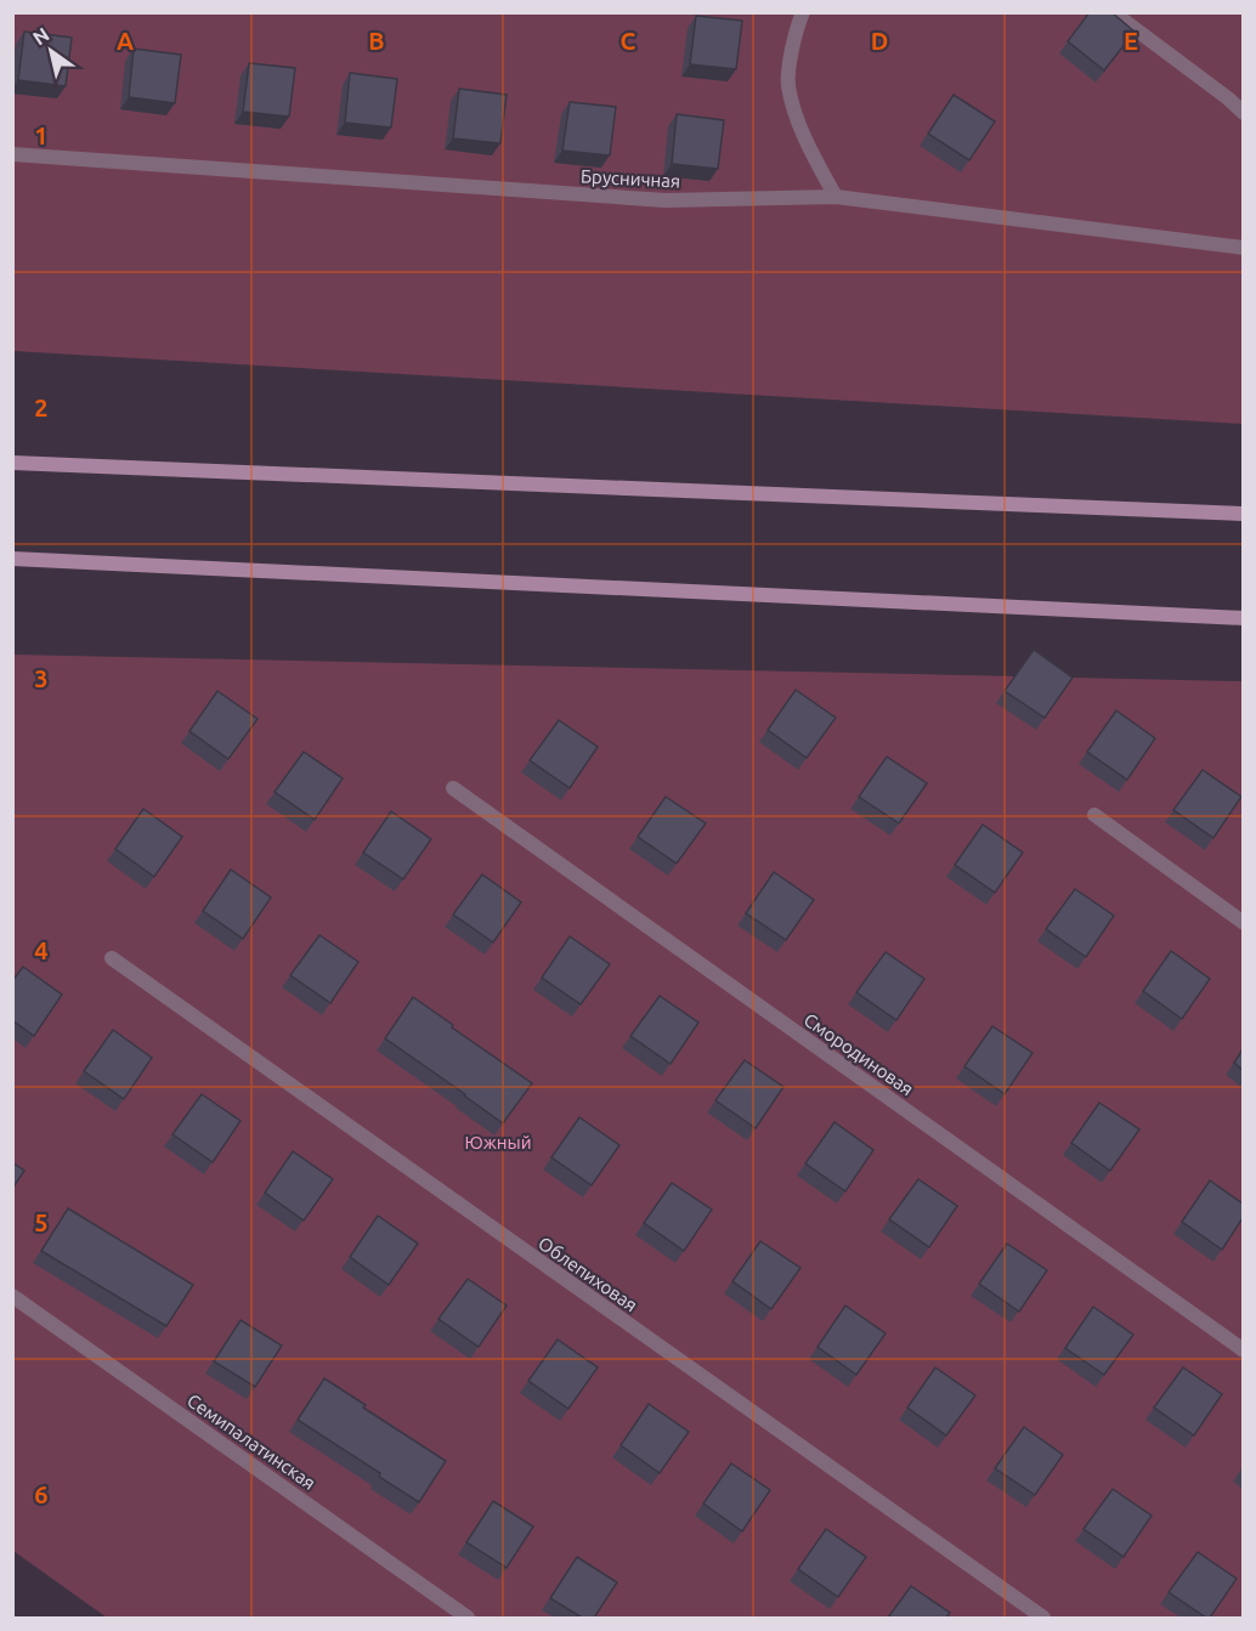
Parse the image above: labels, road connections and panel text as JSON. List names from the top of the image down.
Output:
{
  "streets": {
    "street": [
      "Брусничная",
      "Смородиновая",
      "Облепиховая",
      "Семипалатинская"
    ]
  },
  "parks": ["Южный"],
  "north": "top left",
  "grid": {
    "columns": [
      "A",
      "B",
      "C",
      "D",
      "E"
    ],
    "rows": [
      "1",
      "2",
      "3",
      "4",
      "5",
      "6"
    ]
  }
}
